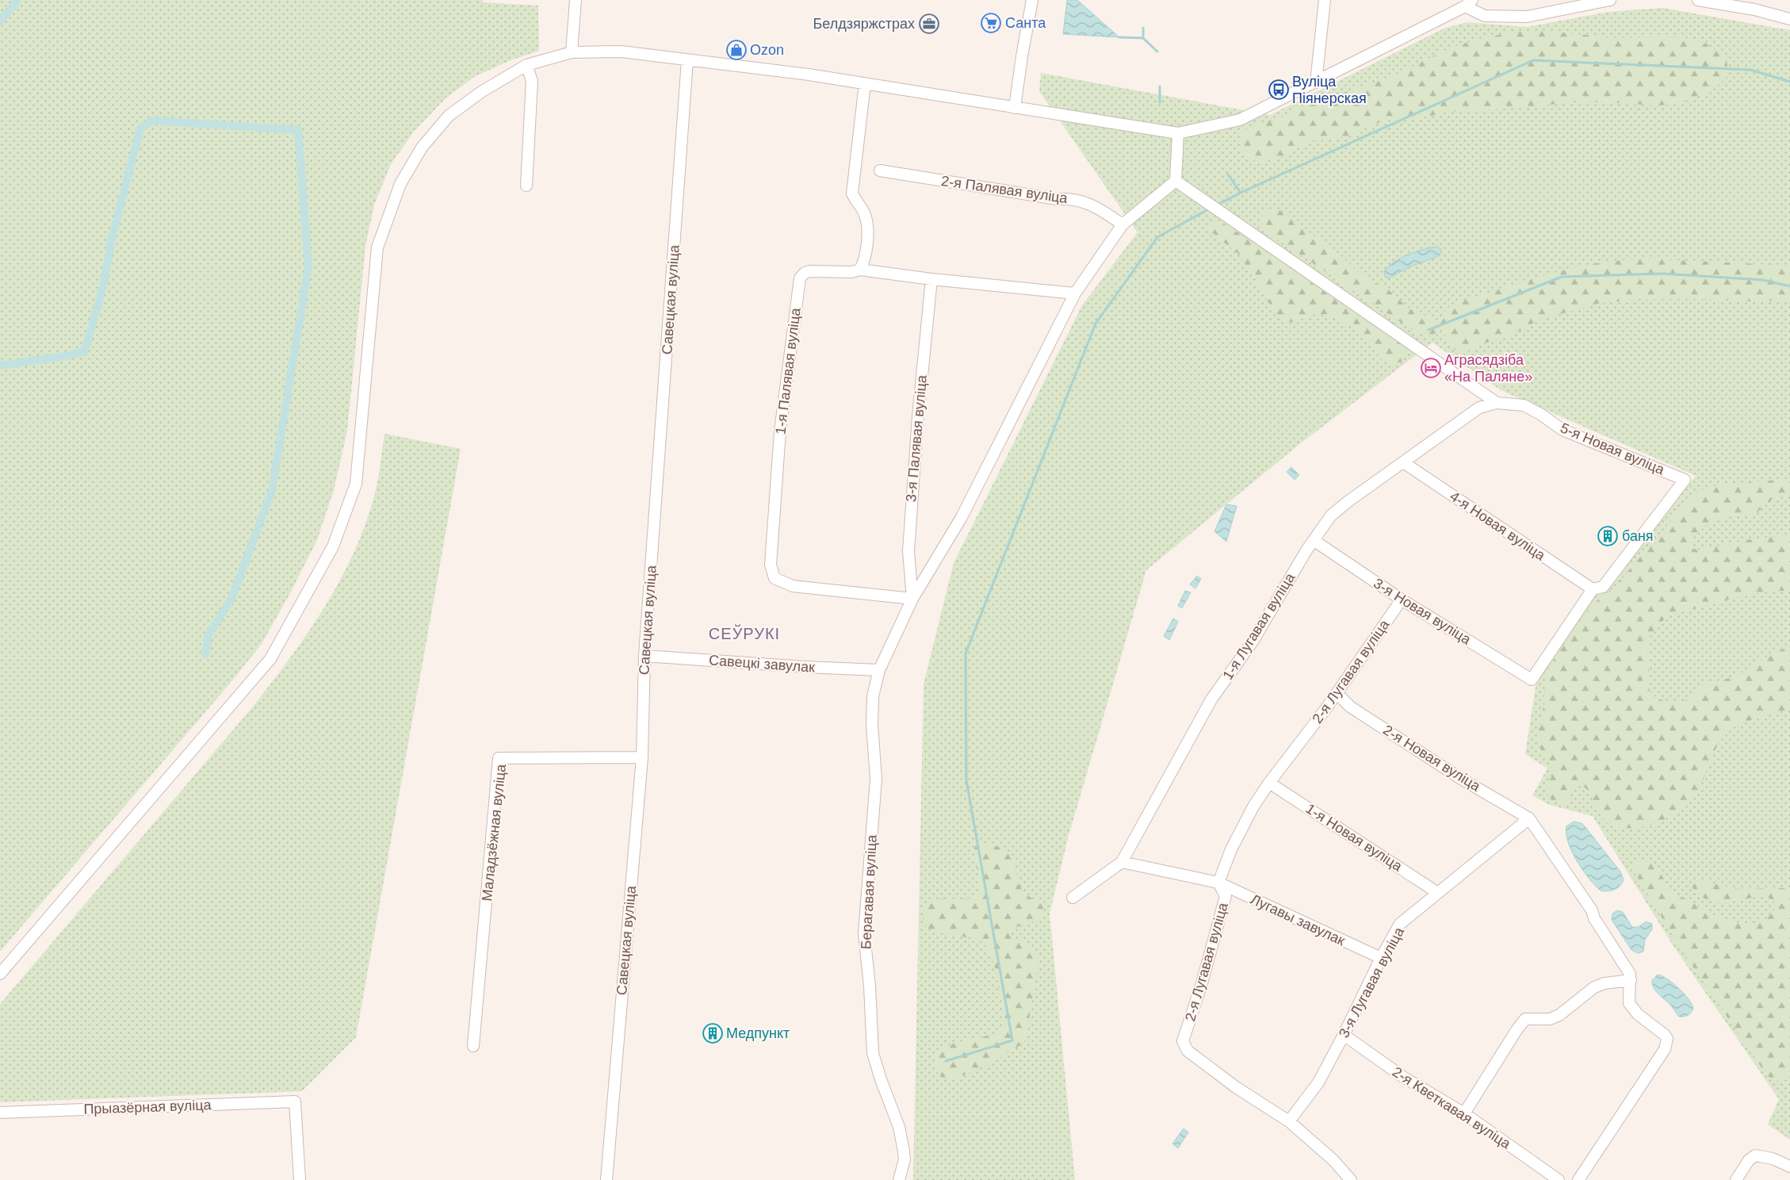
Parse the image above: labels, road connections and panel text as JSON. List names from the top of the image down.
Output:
{
  "streets": {
    "street": [
      "2-я Палявая вуліца",
      "Савецкая вуліца",
      "1-я Палявая вуліца",
      "3-я Палявая вуліца",
      "5-я Новая вуліца",
      "4-я Новая вуліца",
      "3-я Новая вуліца",
      "1-я Лугавая вуліца",
      "Савецкі завулак",
      "2-я Лугавая вуліца",
      "2-я Новая вуліца",
      "Маладзёжная вуліца",
      "1-я Новая вуліца",
      "Берагавая вуліца",
      "Лугавы завулак",
      "3-я Лугавая вуліца",
      "Прыазёрная вуліца",
      "2-я Кветкавая вуліца"
    ]
  },
  "crossings": [
    ["2-я Палявая вуліца", "Берагавая вуліца"],
    ["Савецкая вуліца", "Савецкі завулак"],
    ["Савецкая вуліца", "Маладзёжная вуліца"],
    ["1-я Палявая вуліца", "3-я Палявая вуліца"],
    ["1-я Палявая вуліца", "Берагавая вуліца"],
    ["3-я Палявая вуліца", "Берагавая вуліца"],
    ["5-я Новая вуліца", "4-я Новая вуліца"],
    ["5-я Новая вуліца", "3-я Новая вуліца"],
    ["5-я Новая вуліца", "1-я Лугавая вуліца"],
    ["4-я Новая вуліца", "3-я Новая вуліца"],
    ["4-я Новая вуліца", "1-я Лугавая вуліца"],
    ["3-я Новая вуліца", "1-я Лугавая вуліца"],
    ["3-я Новая вуліца", "2-я Лугавая вуліца"],
    ["1-я Лугавая вуліца", "Лугавы завулак"],
    ["Савецкі завулак", "Берагавая вуліца"],
    ["2-я Лугавая вуліца", "2-я Новая вуліца"],
    ["2-я Лугавая вуліца", "1-я Новая вуліца"],
    ["2-я Лугавая вуліца", "Лугавы завулак"],
    ["2-я Лугавая вуліца", "3-я Лугавая вуліца"],
    ["2-я Новая вуліца", "3-я Лугавая вуліца"],
    ["1-я Новая вуліца", "3-я Лугавая вуліца"],
    ["Лугавы завулак", "3-я Лугавая вуліца"],
    ["3-я Лугавая вуліца", "2-я Кветкавая вуліца"]
  ],
  "districts": ["СЕЎРУКІ"],
  "places": {
    "supermarket": ["Санта"],
    "office": ["Белдзяржстрах"],
    "shop": ["Ozon"],
    "bus stop": ["Вуліца Піянерская"],
    "hotel": ["Аграсядзіба «На Паляне»"],
    "building": ["баня", "Медпункт"]
  }
}
